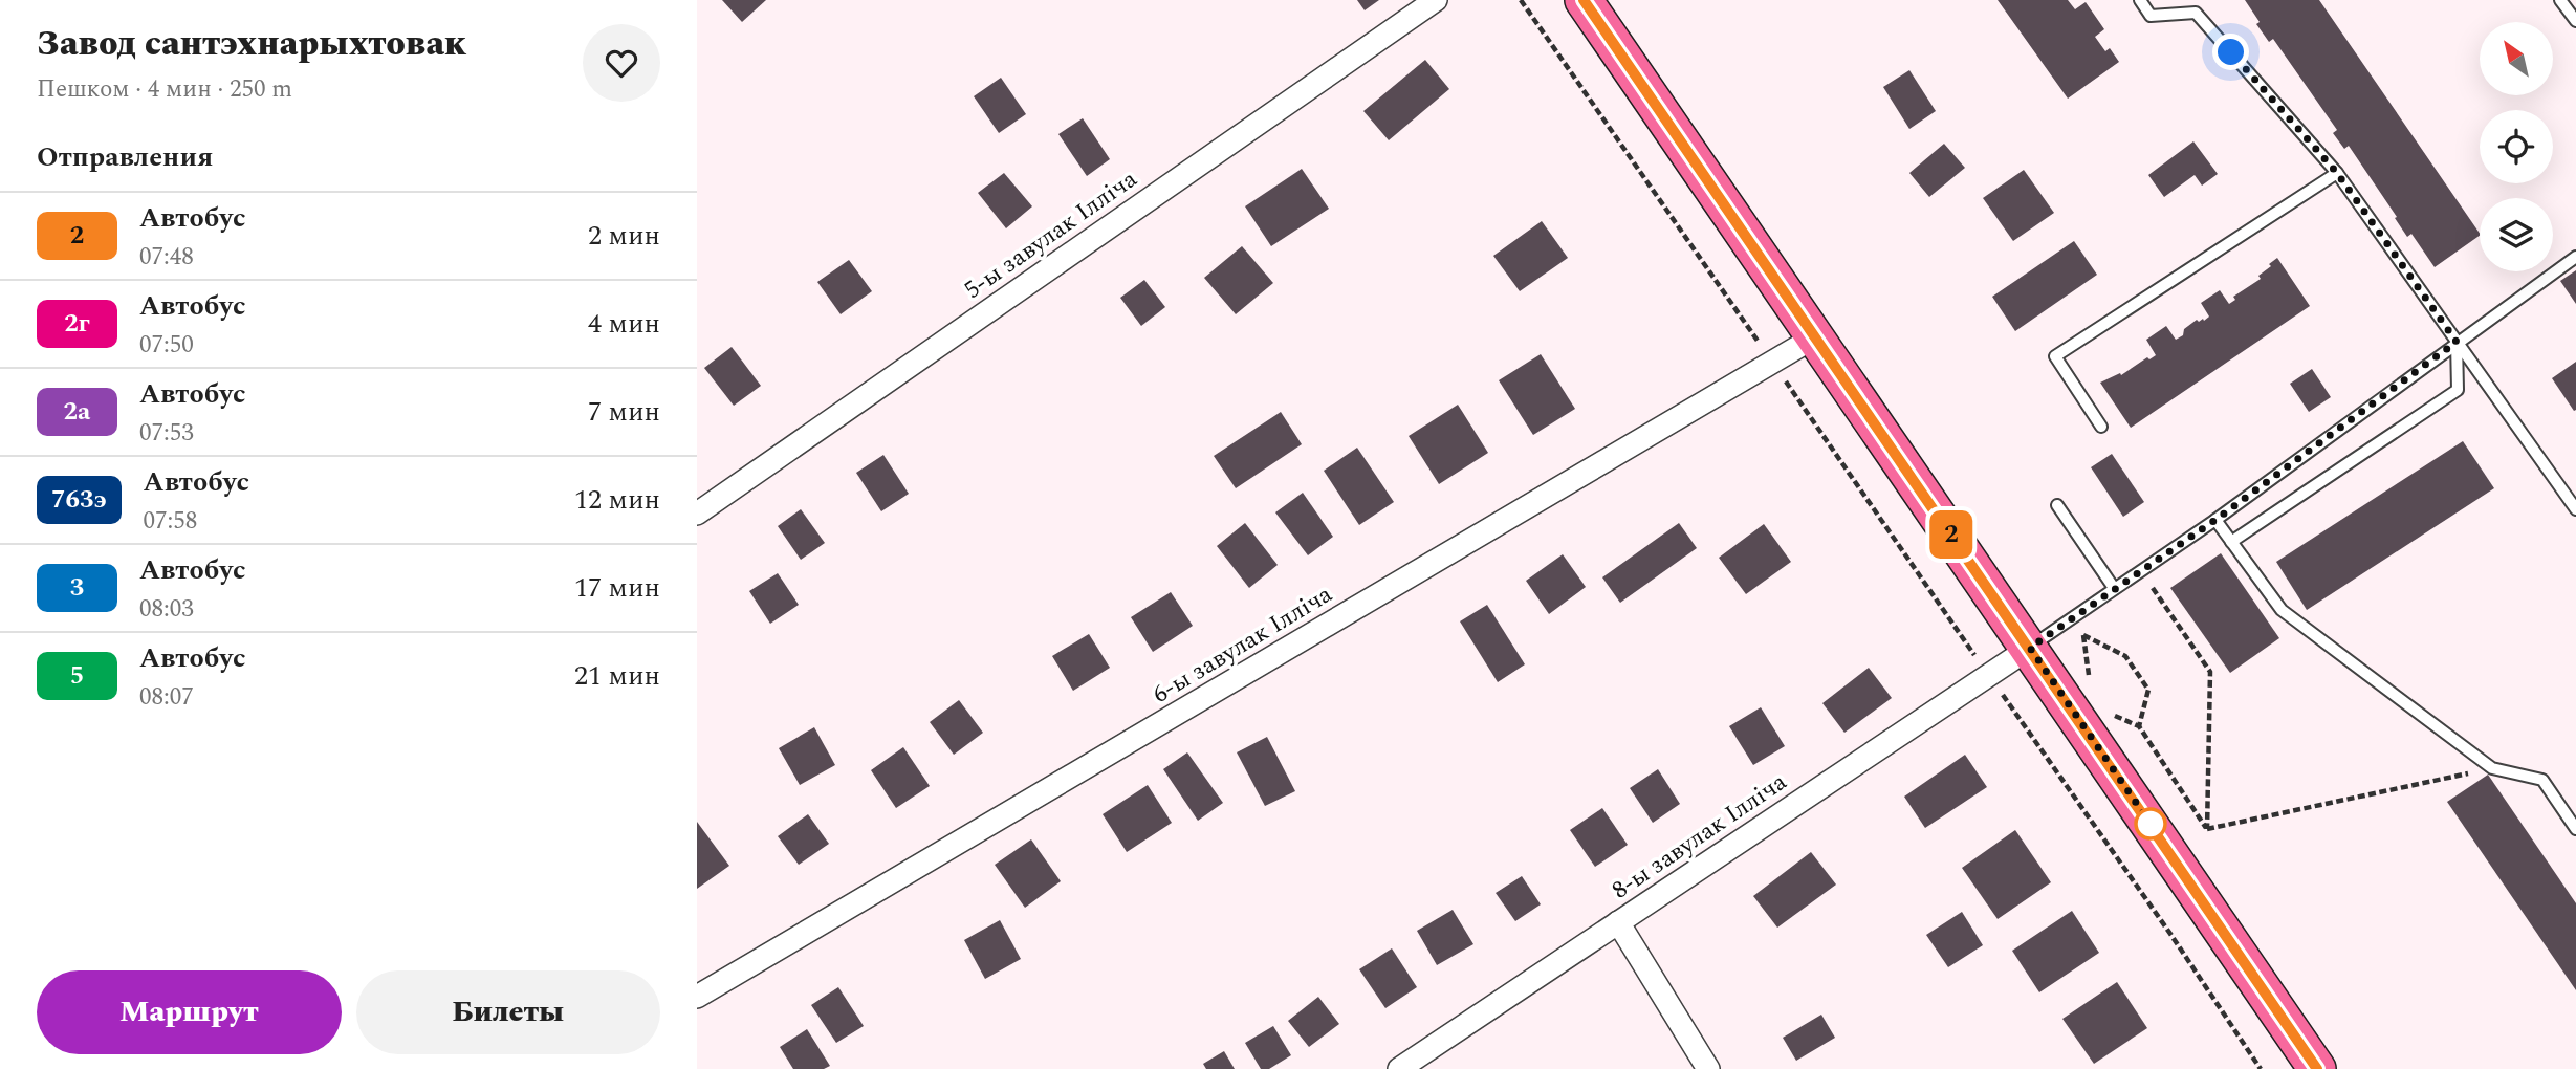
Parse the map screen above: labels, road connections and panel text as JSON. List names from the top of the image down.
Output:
{
  "streets": {
    "street": ["5-ы завулак Ілліча", "6-ы завулак Ілліча", "8-ы завулак Ілліча"]
  },
  "lines": ["bus line 2"],
  "north": "top left",
  "page": {
    "heading": [
      ["Завод сантэхнарыхтовак", "Пешком · 4 мин · 250 m"],
      "Отправления"
    ],
    "on_map": "2",
    "list": [
      {
        "mark": "2",
        "name": "Автобус",
        "note": "07:48",
        "value": "2 мин"
      },
      {
        "mark": "2г",
        "name": "Автобус",
        "note": "07:50",
        "value": "4 мин"
      },
      {
        "mark": "2а",
        "name": "Автобус",
        "note": "07:53",
        "value": "7 мин"
      },
      {
        "mark": "763э",
        "name": "Автобус",
        "note": "07:58",
        "value": "12 мин"
      },
      {
        "mark": "3",
        "name": "Автобус",
        "note": "08:03",
        "value": "17 мин"
      },
      {
        "mark": "5",
        "name": "Автобус",
        "note": "08:07",
        "value": "21 мин"
      }
    ],
    "buttons": ["Маршрут", "Билеты"]
  }
}
